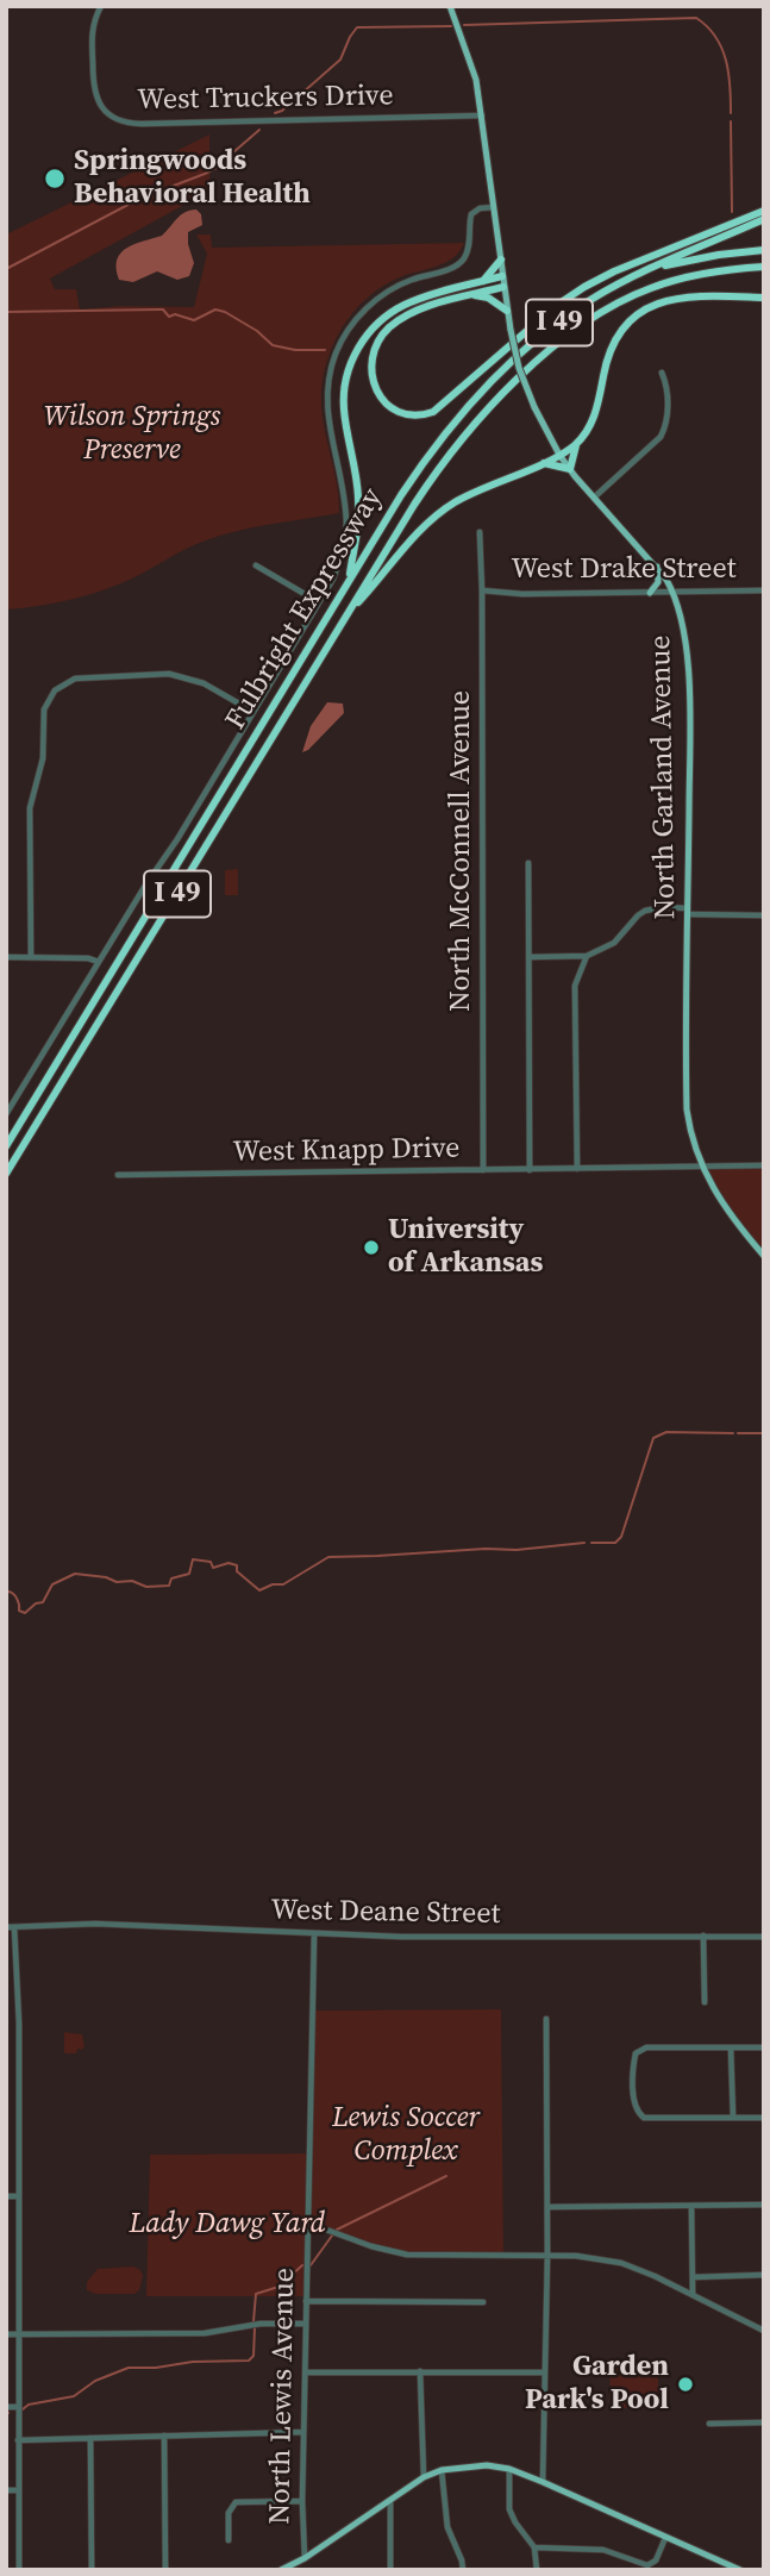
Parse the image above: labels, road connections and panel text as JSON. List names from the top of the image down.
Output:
{
  "streets": {
    "highway": ["I 49", "Fulbright Expressway"],
    "main road": ["North Garland Avenue"],
    "street": [
      "West Truckers Drive",
      "West Drake Street",
      "North McConnell Avenue",
      "West Knapp Drive",
      "West Deane Street",
      "North Lewis Avenue"
    ]
  },
  "crossings": [
    ["West Truckers Drive", "North Garland Avenue"],
    ["I 49", "Fulbright Expressway"],
    ["West Drake Street", "North Garland Avenue"],
    ["West Drake Street", "North McConnell Avenue"],
    ["North Garland Avenue", "West Knapp Drive"],
    ["North McConnell Avenue", "West Knapp Drive"],
    ["West Deane Street", "North Lewis Avenue"]
  ],
  "parks": ["Wilson Springs Preserve", "Lewis Soccer Complex", "Lady Dawg Yard"],
  "places": ["Springwoods Behavioral Health", "University of Arkansas", "Garden Park's Pool"]
}
